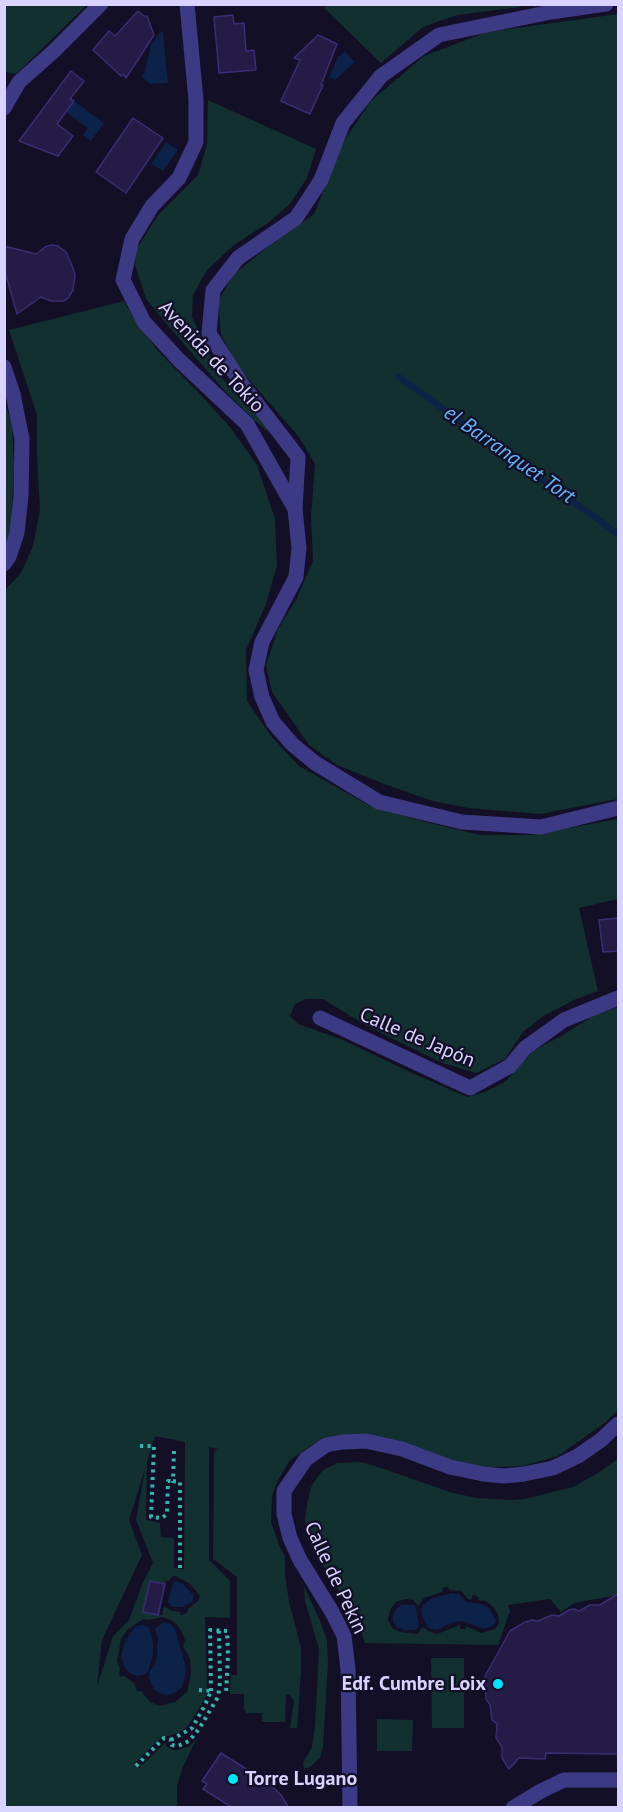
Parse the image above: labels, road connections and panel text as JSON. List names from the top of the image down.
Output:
{
  "streets": {
    "street": ["Avenida de Tokio", "Calle de Japón", "Calle de Pekin"]
  },
  "water": ["el Barranquet Tort"],
  "places": ["Edf. Cumbre Loix", "Torre Lugano"]
}
